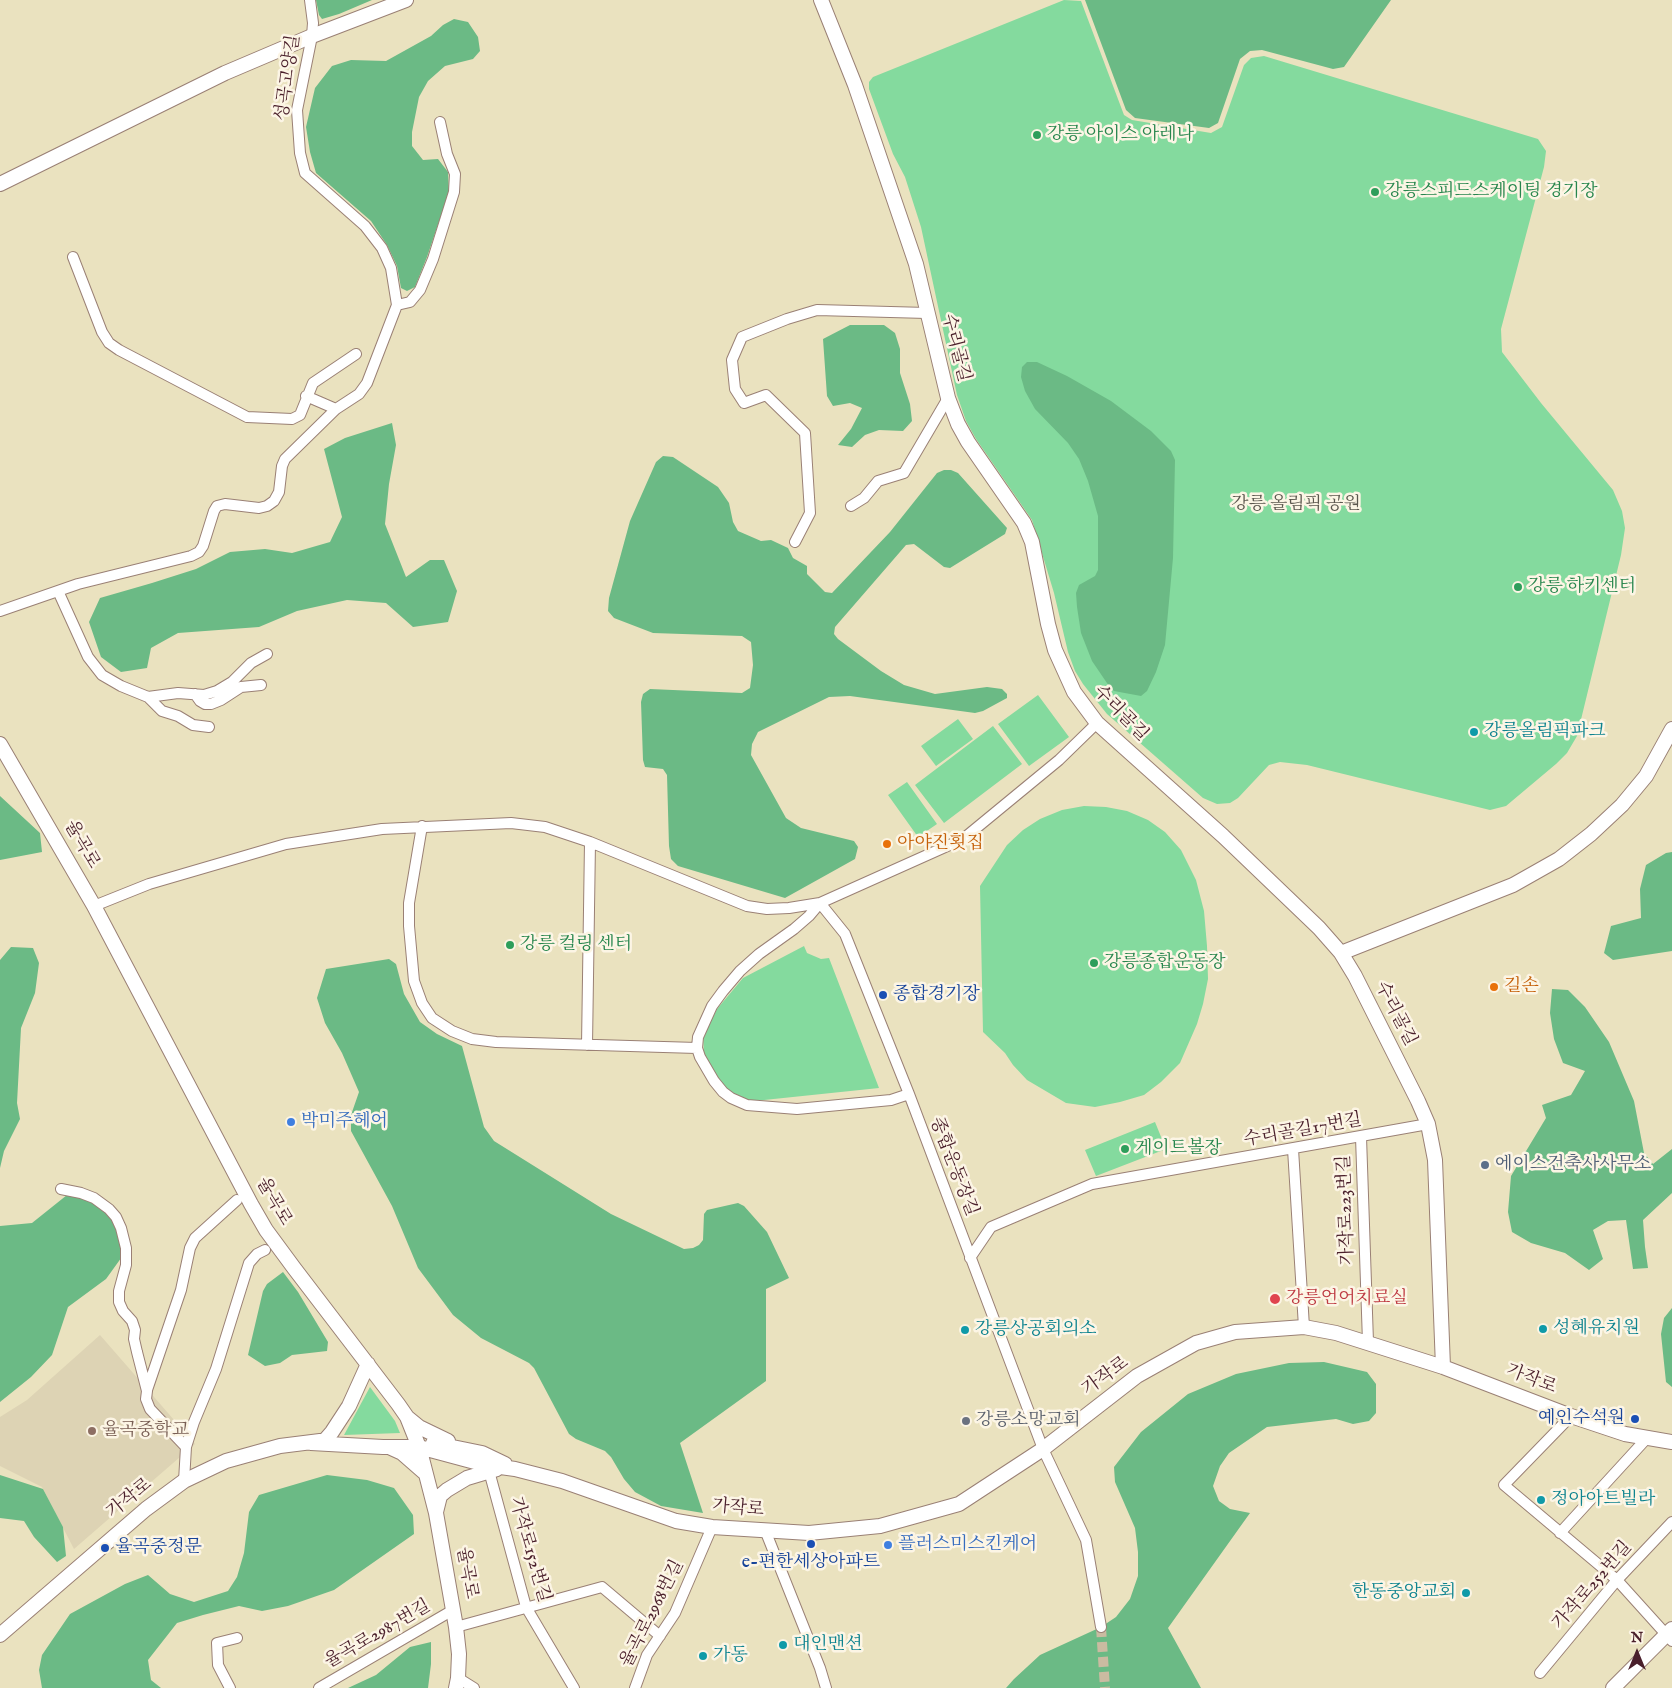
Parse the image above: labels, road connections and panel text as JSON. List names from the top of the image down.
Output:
{
  "streets": {
    "street": [
      "성곡고양길",
      "수리골길",
      "율곡로",
      "수리골길17번길",
      "종합운동장길",
      "가작로223번길",
      "가작로",
      "가작로152번길",
      "가작로252번길",
      "율곡로2968번길",
      "율곡로2987번길"
    ]
  },
  "crossings": [
    ["수리골길", "수리골길17번길"],
    ["수리골길", "가작로"],
    ["율곡로", "가작로"],
    ["율곡로", "율곡로2987번길"],
    ["수리골길17번길", "종합운동장길"],
    ["수리골길17번길", "가작로223번길"],
    ["종합운동장길", "가작로"],
    ["가작로223번길", "가작로"],
    ["가작로", "율곡로2968번길"]
  ],
  "parks": ["강릉 올림픽 공원"],
  "places": [
    "강릉 아이스 아레나",
    "강릉스피드스케이팅 경기장",
    "강릉 하키센터",
    "강릉올림픽파크",
    "아야진횟집",
    "강릉 컬링 센터",
    "강릉종합운동장",
    "길손",
    "종합경기장",
    "박미주헤어",
    "게이트볼장",
    "에이스건축사사무소",
    "강릉언어치료실",
    "성혜유치원",
    "강릉상공회의소",
    "예인수석원",
    "강릉소망교회",
    "율곡중학교",
    "정아아트빌라",
    "e-편한세상아파트",
    "플러스미스킨케어",
    "율곡중정문",
    "한동중앙교회",
    "대인맨션",
    "가동"
  ],
  "north": "top"
}
